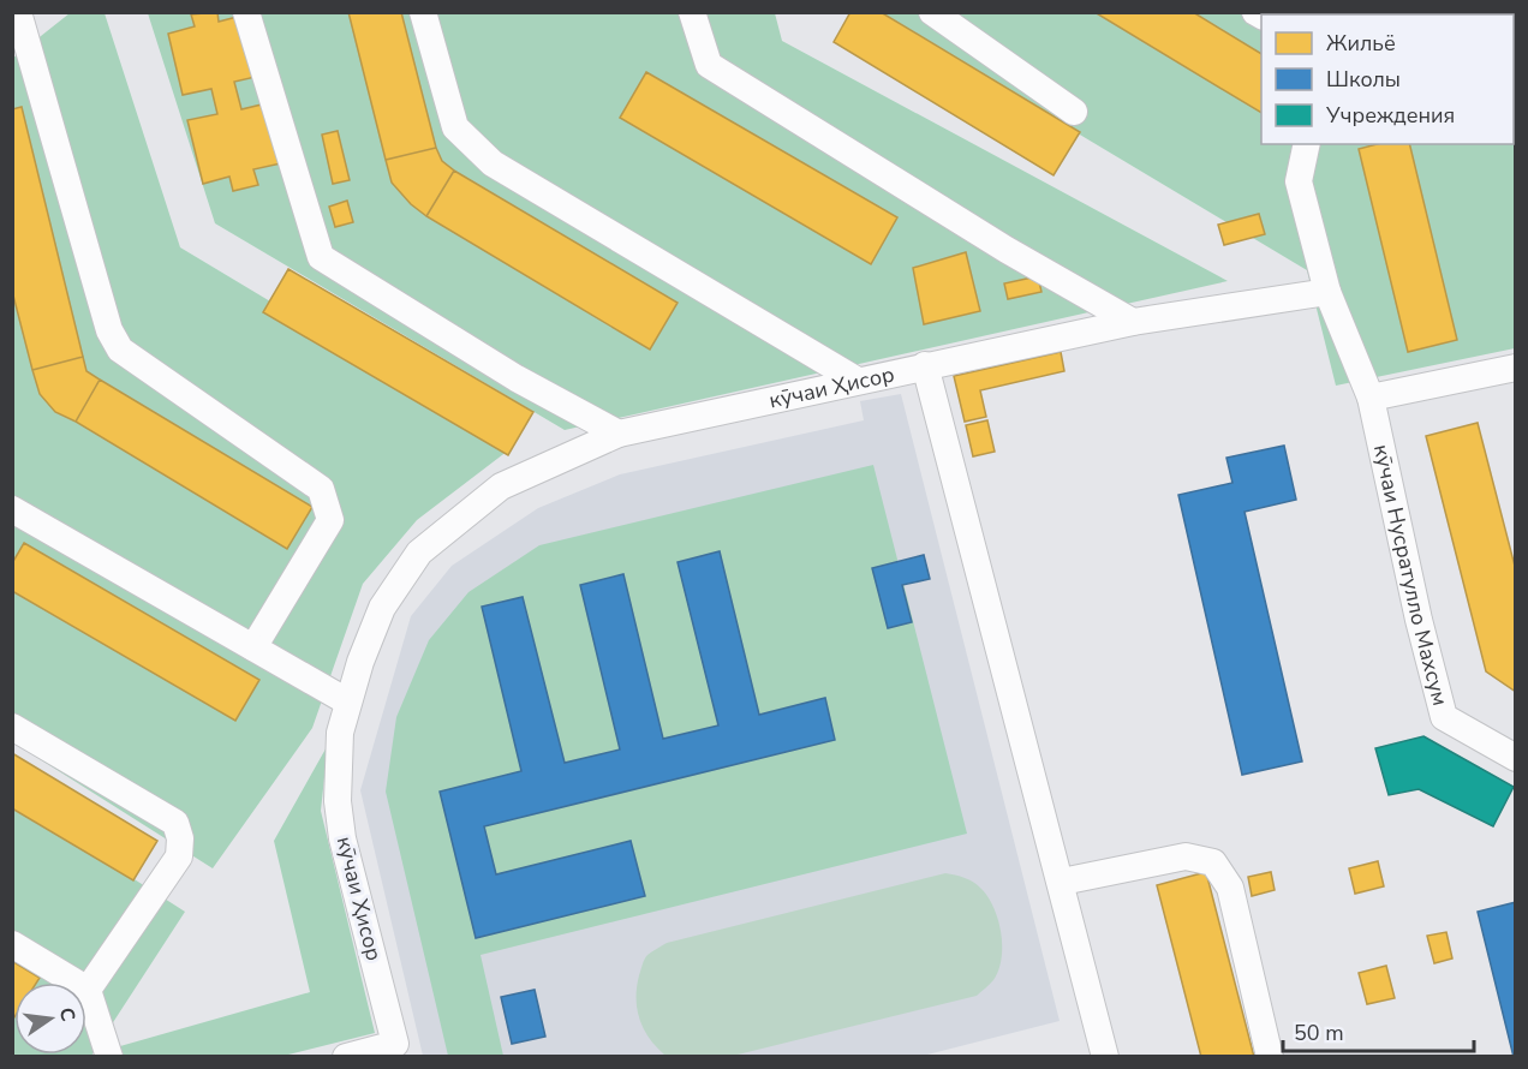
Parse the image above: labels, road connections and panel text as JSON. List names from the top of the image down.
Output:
{
  "streets": {
    "street": ["кӯчаи Ҳисор", "кӯчаи Hусратулло Махсум"]
  },
  "legend": ["Жильё", "Школы", "Учреждения"],
  "scale_bar": "50 m",
  "north": "right"
}
